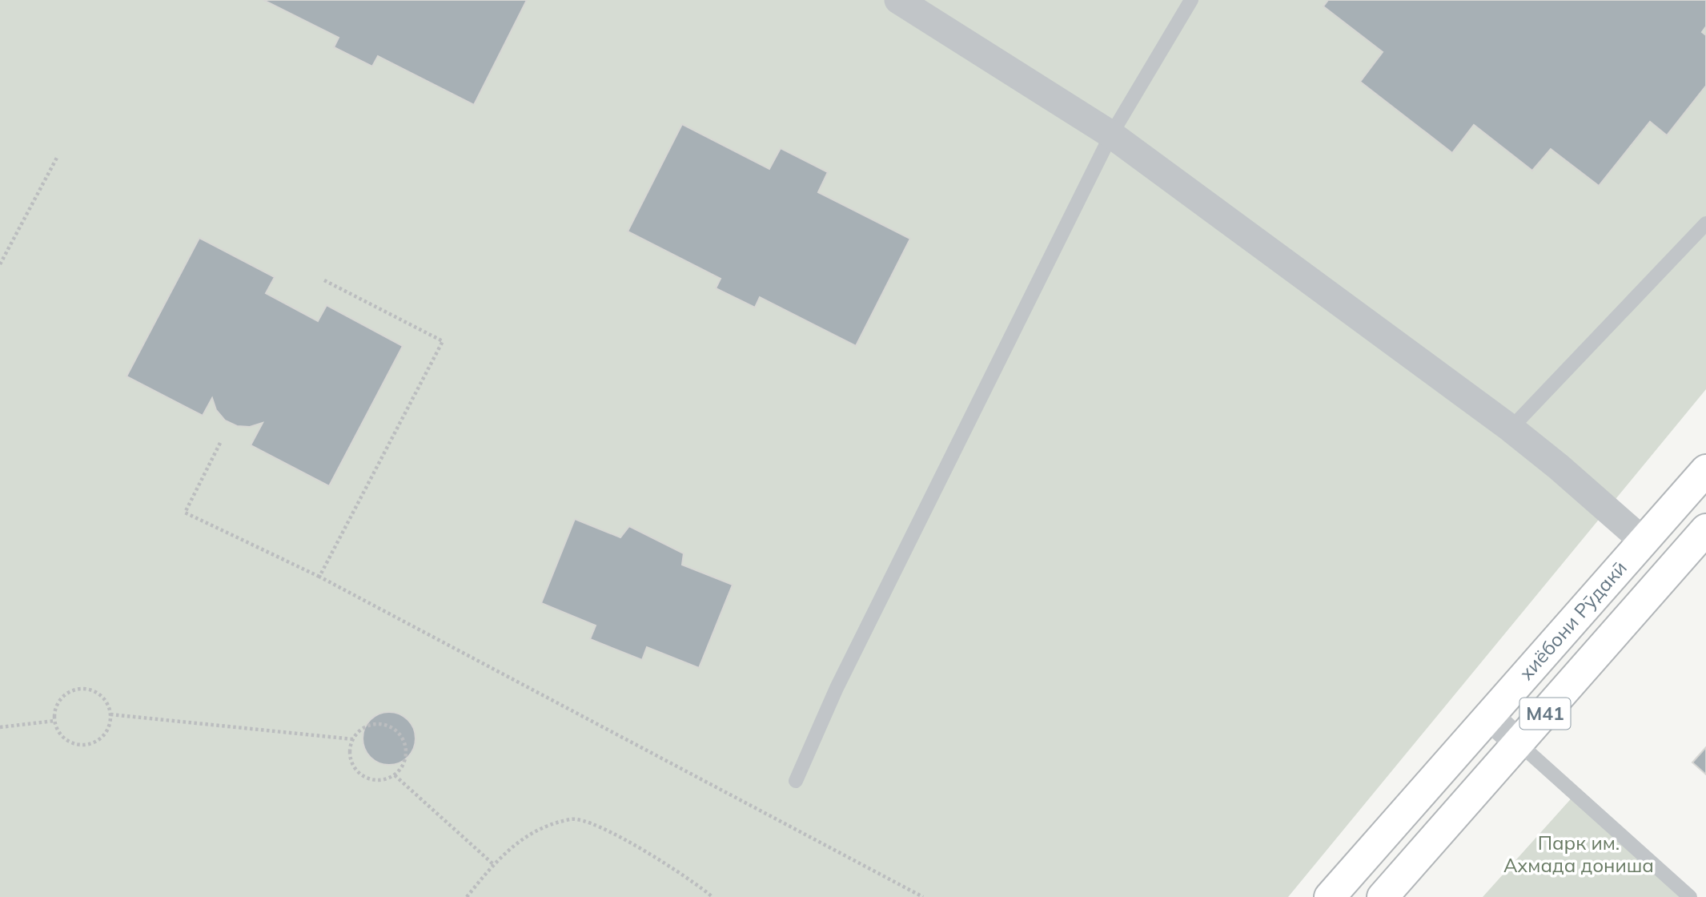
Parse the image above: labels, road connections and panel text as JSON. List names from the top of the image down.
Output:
{
  "streets": {
    "highway": ["хиёбони Рӯдакӣ", "M41"]
  },
  "parks": ["Парк им. Ахмада дониша"]
}
